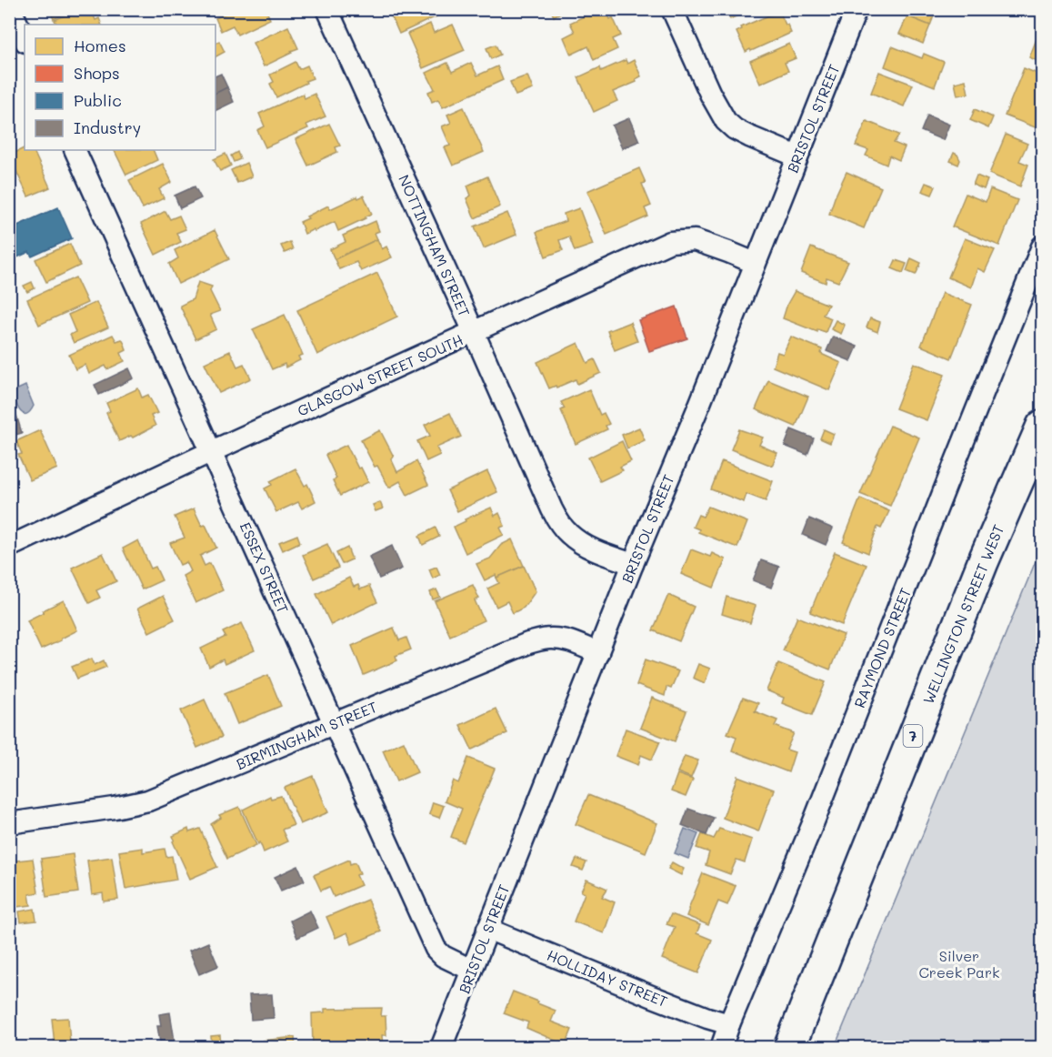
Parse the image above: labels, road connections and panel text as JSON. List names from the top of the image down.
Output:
{
  "streets": {
    "main road": ["WELLINGTON STREET WEST", "7"],
    "street": [
      "BRISTOL STREET",
      "NOTTINGHAM STREET",
      "GLASGOW STREET SOUTH",
      "ESSEX STREET",
      "RAYMOND STREET",
      "BIRMINGHAM STREET",
      "HOLLIDAY STREET"
    ]
  },
  "crossings": [
    ["BRISTOL STREET", "NOTTINGHAM STREET"],
    ["BRISTOL STREET", "GLASGOW STREET SOUTH"],
    ["BRISTOL STREET", "ESSEX STREET"],
    ["BRISTOL STREET", "BIRMINGHAM STREET"],
    ["BRISTOL STREET", "HOLLIDAY STREET"],
    ["NOTTINGHAM STREET", "GLASGOW STREET SOUTH"],
    ["GLASGOW STREET SOUTH", "ESSEX STREET"],
    ["ESSEX STREET", "BIRMINGHAM STREET"],
    ["RAYMOND STREET", "HOLLIDAY STREET"]
  ],
  "parks": ["Silver Creek Park"],
  "legend": [
    "Homes",
    "Shops",
    "Public",
    "Industry"
  ]
}
